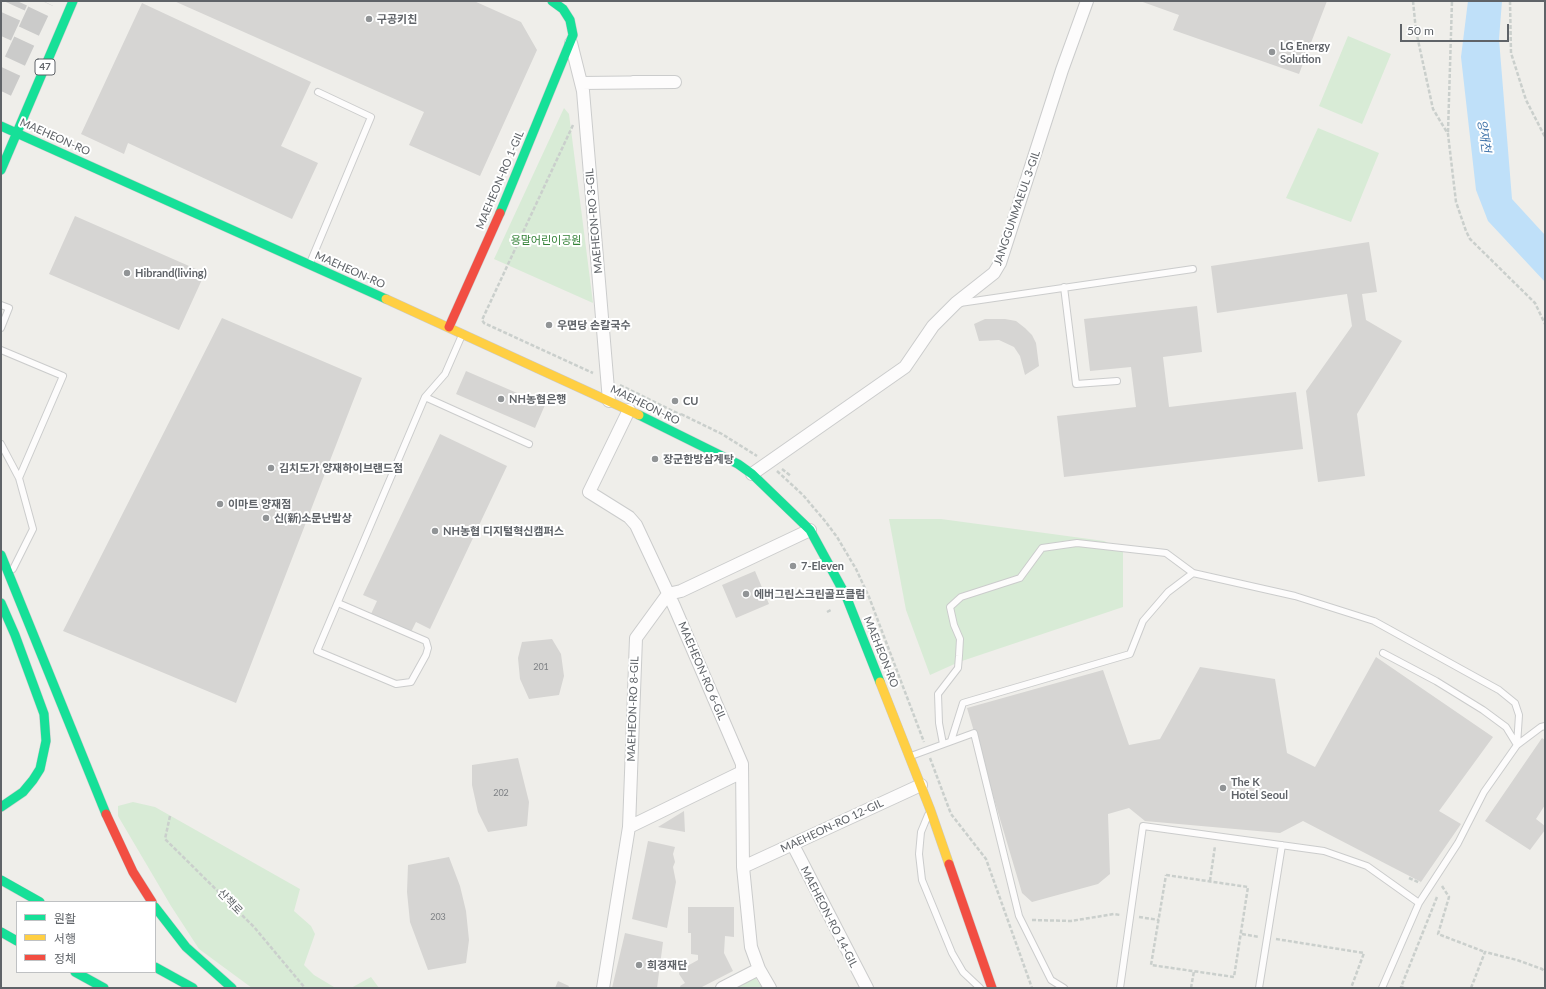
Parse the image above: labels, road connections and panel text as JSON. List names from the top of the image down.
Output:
{
  "streets": {
    "main road": ["47", "MAEHEON-RO", "MAEHEON-RO 1-GIL"],
    "street": [
      "JANGGUNMAEUL 3-GIL",
      "MAEHEON-RO 3-GIL",
      "MAEHEON-RO 6-GIL",
      "MAEHEON-RO 8-GIL",
      "MAEHEON-RO 12-GIL",
      "MAEHEON-RO 14-GIL"
    ],
    "path": ["산책로"]
  },
  "crossings": [
    ["47", "MAEHEON-RO"],
    ["MAEHEON-RO", "MAEHEON-RO 1-GIL"],
    ["MAEHEON-RO", "JANGGUNMAEUL 3-GIL"],
    ["MAEHEON-RO", "MAEHEON-RO 3-GIL"],
    ["MAEHEON-RO", "MAEHEON-RO 6-GIL"],
    ["MAEHEON-RO", "MAEHEON-RO 12-GIL"],
    ["MAEHEON-RO 1-GIL", "MAEHEON-RO 3-GIL"],
    ["MAEHEON-RO 6-GIL", "MAEHEON-RO 8-GIL"],
    ["MAEHEON-RO 6-GIL", "MAEHEON-RO 12-GIL"],
    ["MAEHEON-RO 12-GIL", "MAEHEON-RO 14-GIL"]
  ],
  "water": ["양재천"],
  "parks": ["용말어린이공원"],
  "places": [
    "구공키친",
    "LG Energy Solution",
    "Hibrand(living)",
    "우면당 손칼국수",
    "NH농협은행",
    "CU",
    "장군한방삼계탕",
    "김치도가 양재하이브랜드점",
    "이마트 양재점",
    "신(新)소문난밥상",
    "NH농협 디지털혁신캠퍼스",
    "7-Eleven",
    "에버그린스크린골프클럼",
    "The K Hotel Seoul",
    "희경재단"
  ],
  "house_numbers": ["201", "202", "203"],
  "legend": ["원활", "서행", "정체"],
  "scale_bar": "50 m"
}
